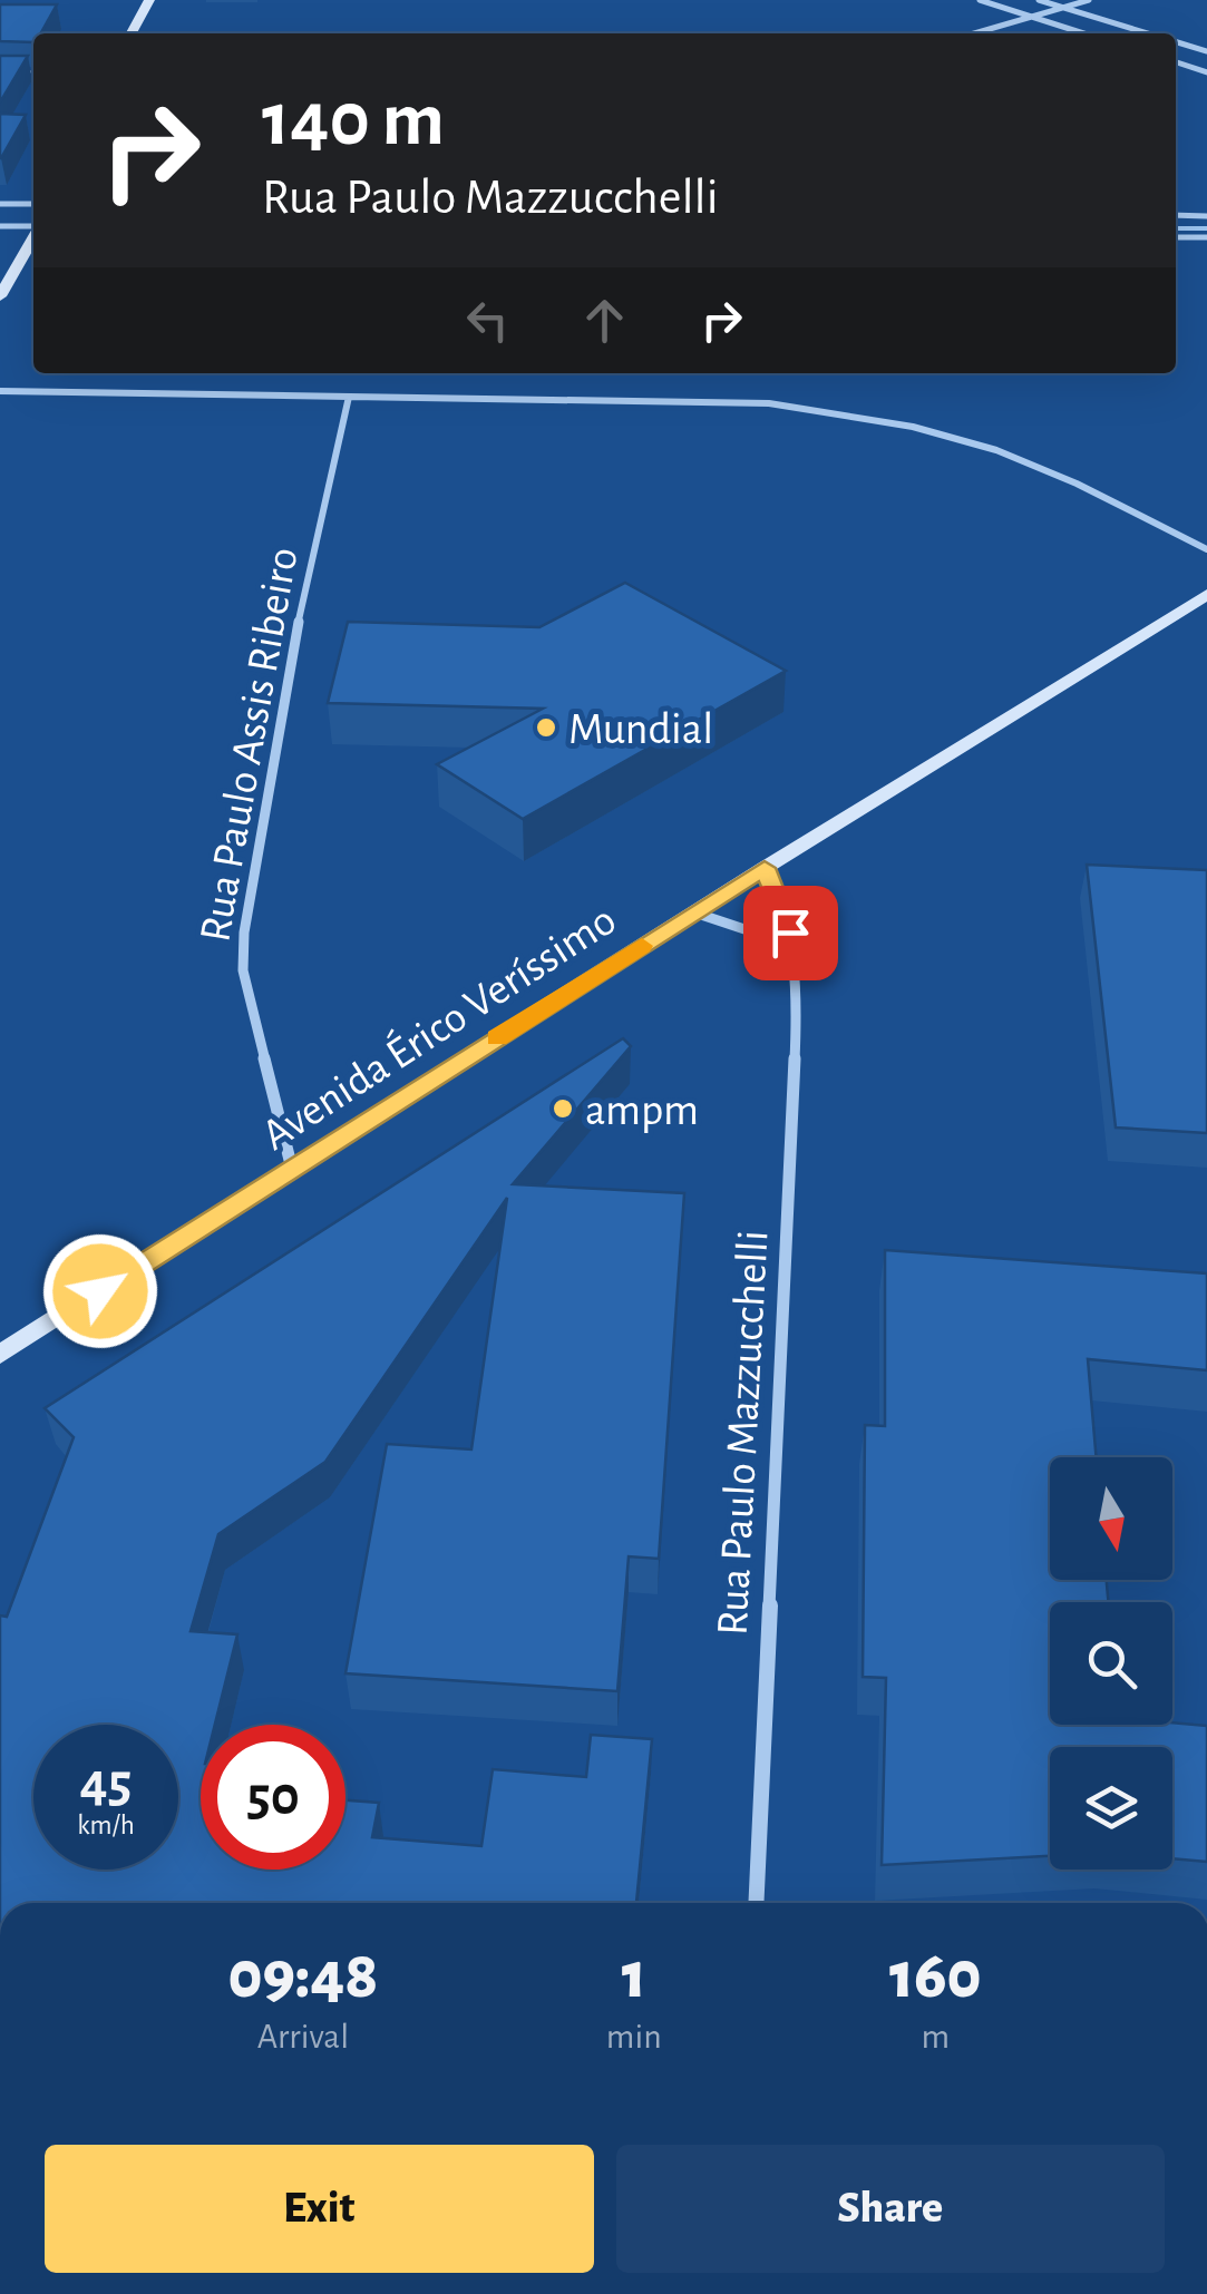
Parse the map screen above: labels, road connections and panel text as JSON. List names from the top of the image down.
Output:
{
  "streets": {
    "main road": ["Avenida Érico Veríssimo"],
    "street": ["Rua Paulo Assis Ribeiro", "Rua Paulo Mazzucchelli"]
  },
  "crossings": [
    ["Rua Paulo Assis Ribeiro", "Avenida Érico Veríssimo"],
    ["Avenida Érico Veríssimo", "Rua Paulo Mazzucchelli"]
  ],
  "places": ["Mundial", "ampm"],
  "north": "bottom",
  "page": {
    "turn": ["140 m", "Rua Paulo Mazzucchelli"],
    "speed": "45 km/h",
    "limit": "50",
    "eta": [
      "09:48",
      "Arrival",
      "1",
      "min",
      "160",
      "m"
    ],
    "buttons": ["Exit", "Share"]
  }
}
